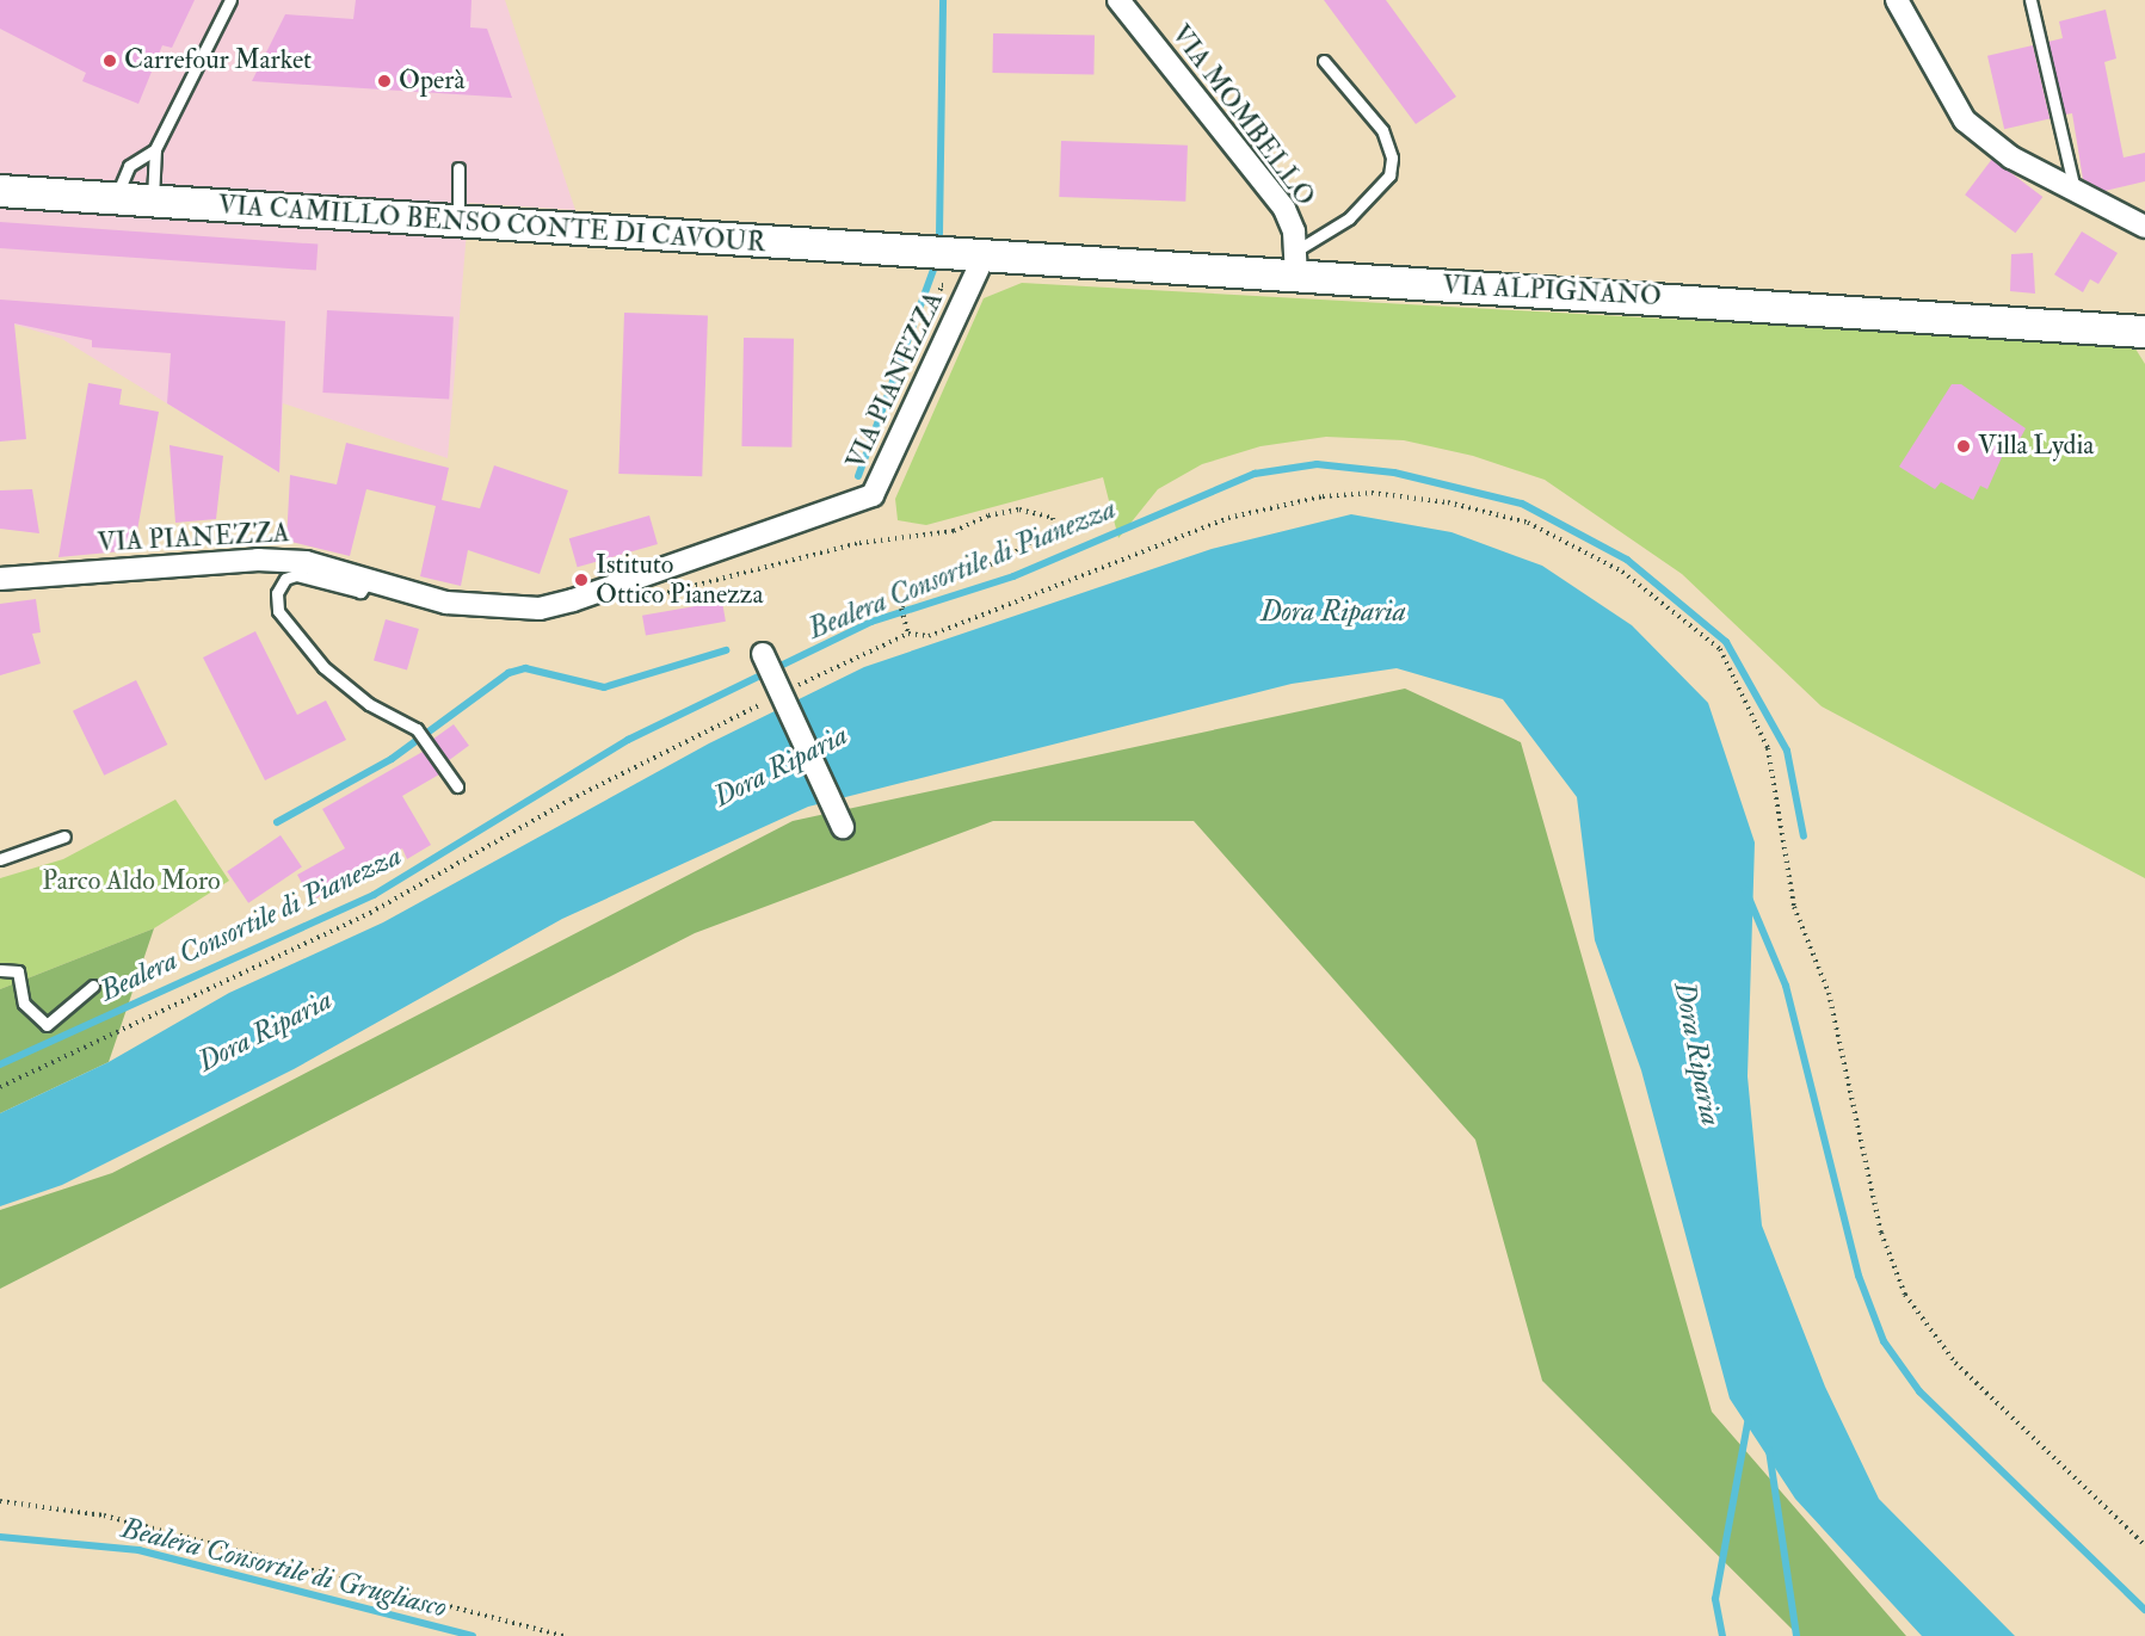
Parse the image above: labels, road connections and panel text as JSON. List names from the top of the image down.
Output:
{
  "streets": {
    "street": [
      "VIA MOMBELLO",
      "VIA CAMILLO BENSO CONTE DI CAVOUR",
      "VIA ALPIGNANO",
      "VIA PIANEZZA"
    ]
  },
  "crossings": [
    ["VIA MOMBELLO", "VIA ALPIGNANO"],
    ["VIA CAMILLO BENSO CONTE DI CAVOUR", "VIA ALPIGNANO"],
    ["VIA CAMILLO BENSO CONTE DI CAVOUR", "VIA PIANEZZA"],
    ["VIA ALPIGNANO", "VIA PIANEZZA"]
  ],
  "water": ["Bealera Consortile di Pianezza", "Dora Riparia", "Bealera Consortile di Grugliasco"],
  "parks": ["Parco Aldo Moro"],
  "places": [
    "Carrefour Market",
    "Operà",
    "Villa Lydia",
    "Istituto Ottico Pianezza"
  ]
}
